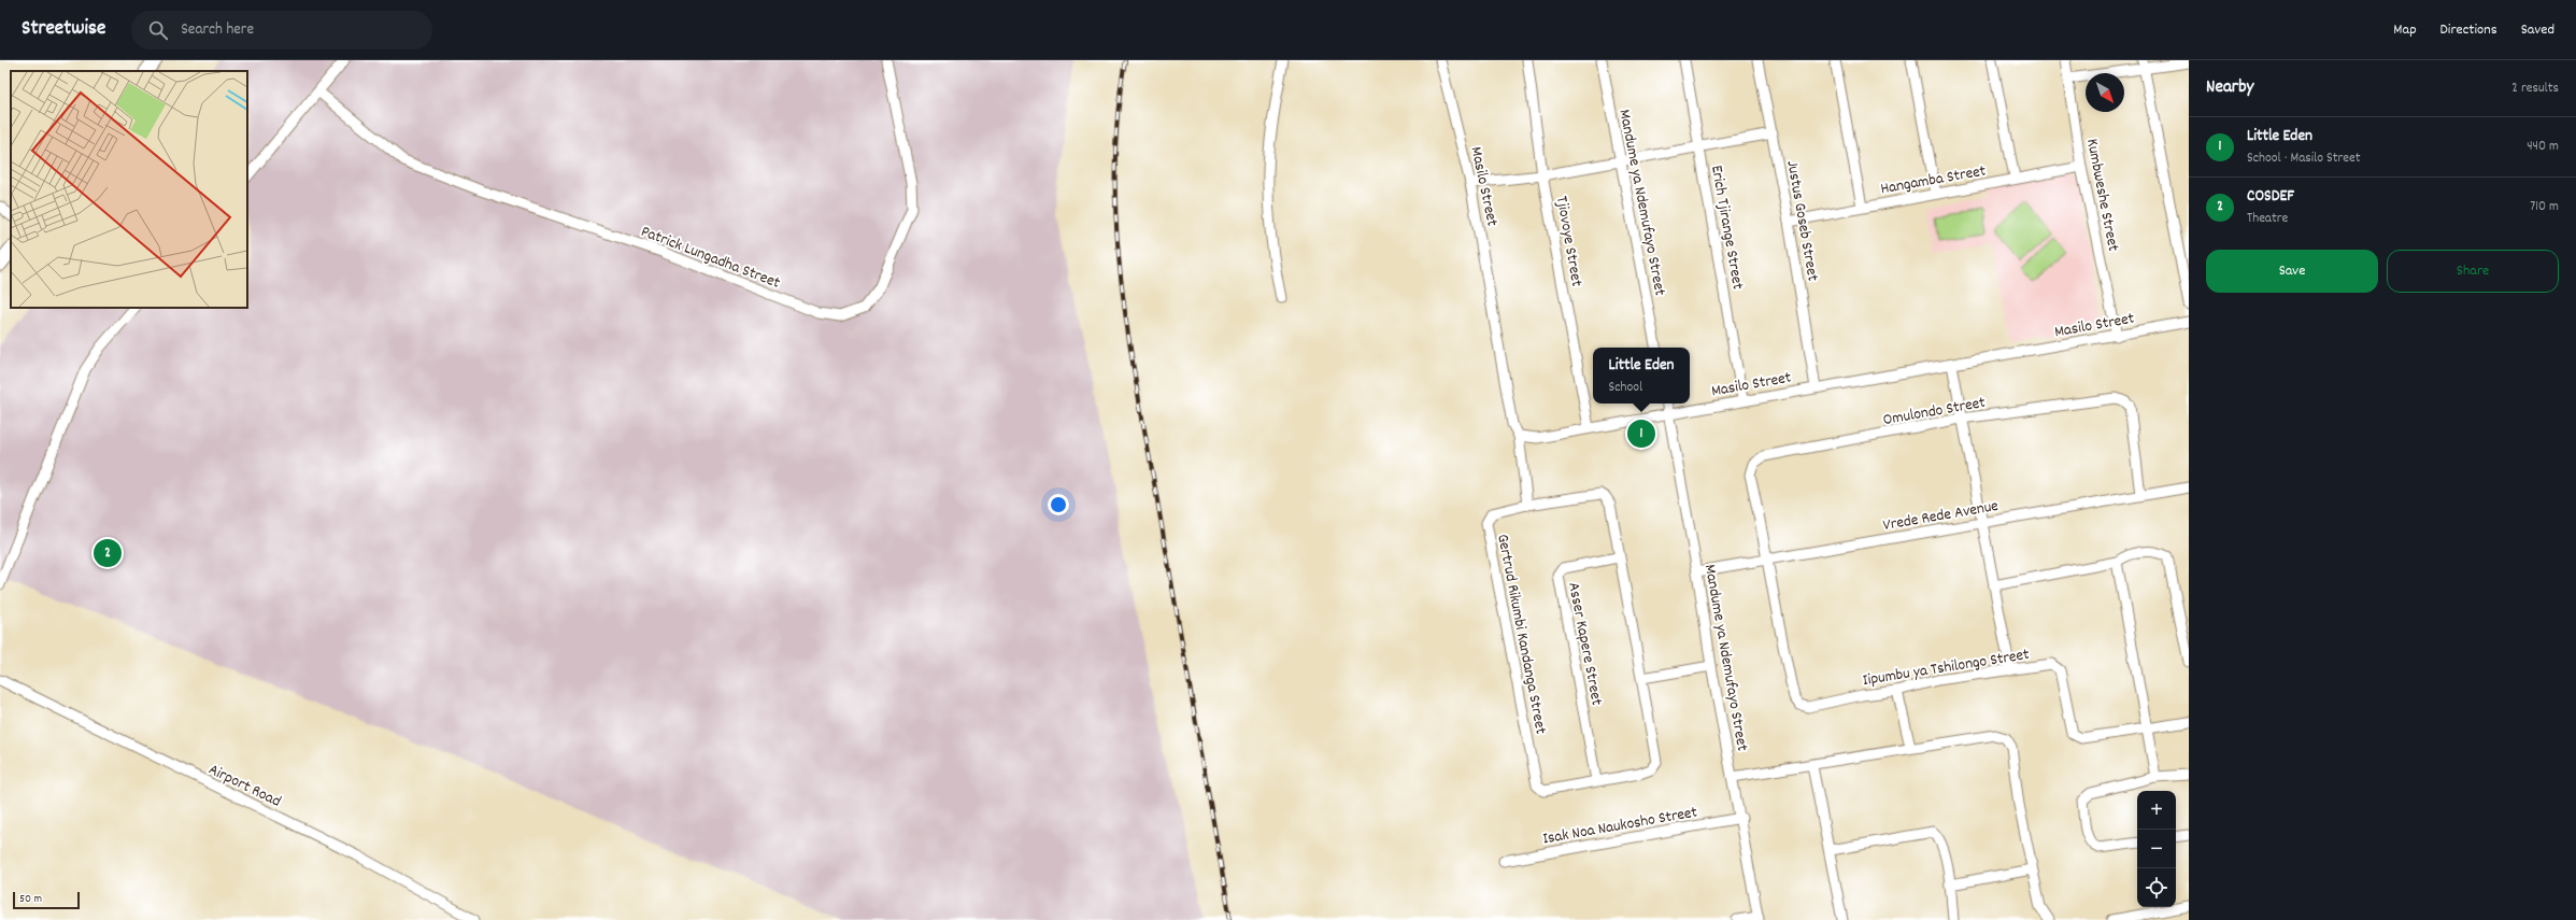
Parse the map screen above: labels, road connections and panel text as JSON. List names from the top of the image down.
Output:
{
  "streets": {
    "street": [
      "Hangamba Street",
      "Masilo Street",
      "Kumbweshe Street",
      "Mandume ya Ndemufayo Street",
      "Justus Goseb Street",
      "Erich Tjirange Street",
      "Tjiovoye Street",
      "Patrick Lungadha Street",
      "Omulondo Street",
      "Vrede Rede Avenue",
      "Gertrud Rikumbi Kandanga Street",
      "Asser Kapere Street",
      "Iipumbu ya Tshilongo Street",
      "Airport Road",
      "Isak Noa Naukosho Street"
    ]
  },
  "crossings": [
    ["Hangamba Street", "Kumbweshe Street"],
    ["Hangamba Street", "Justus Goseb Street"],
    ["Masilo Street", "Kumbweshe Street"],
    ["Masilo Street", "Mandume ya Ndemufayo Street"],
    ["Masilo Street", "Justus Goseb Street"],
    ["Masilo Street", "Erich Tjirange Street"],
    ["Masilo Street", "Tjiovoye Street"],
    ["Mandume ya Ndemufayo Street", "Vrede Rede Avenue"],
    ["Mandume ya Ndemufayo Street", "Isak Noa Naukosho Street"],
    ["Omulondo Street", "Vrede Rede Avenue"],
    ["Omulondo Street", "Iipumbu ya Tshilongo Street"],
    ["Vrede Rede Avenue", "Iipumbu ya Tshilongo Street"],
    ["Gertrud Rikumbi Kandanga Street", "Asser Kapere Street"]
  ],
  "scale_bar": "50 m",
  "north": "bottom right",
  "page": {
    "header": "Streetwise",
    "search": "Search here",
    "nav": ["Map", "Directions", "Saved"],
    "heading": ["Nearby", "2 results"],
    "list": [
      {
        "mark": "1",
        "name": "Little Eden",
        "note": "School · Masilo Street",
        "value": "440 m"
      },
      {
        "mark": "2",
        "name": "COSDEF",
        "note": "Theatre",
        "value": "710 m"
      }
    ],
    "buttons": ["Save", "Share"],
    "popup": ["Little Eden", "School"],
    "pins": ["1", "2"],
    "map_buttons": ["+", "−"],
    "scale": "50 m"
  }
}
